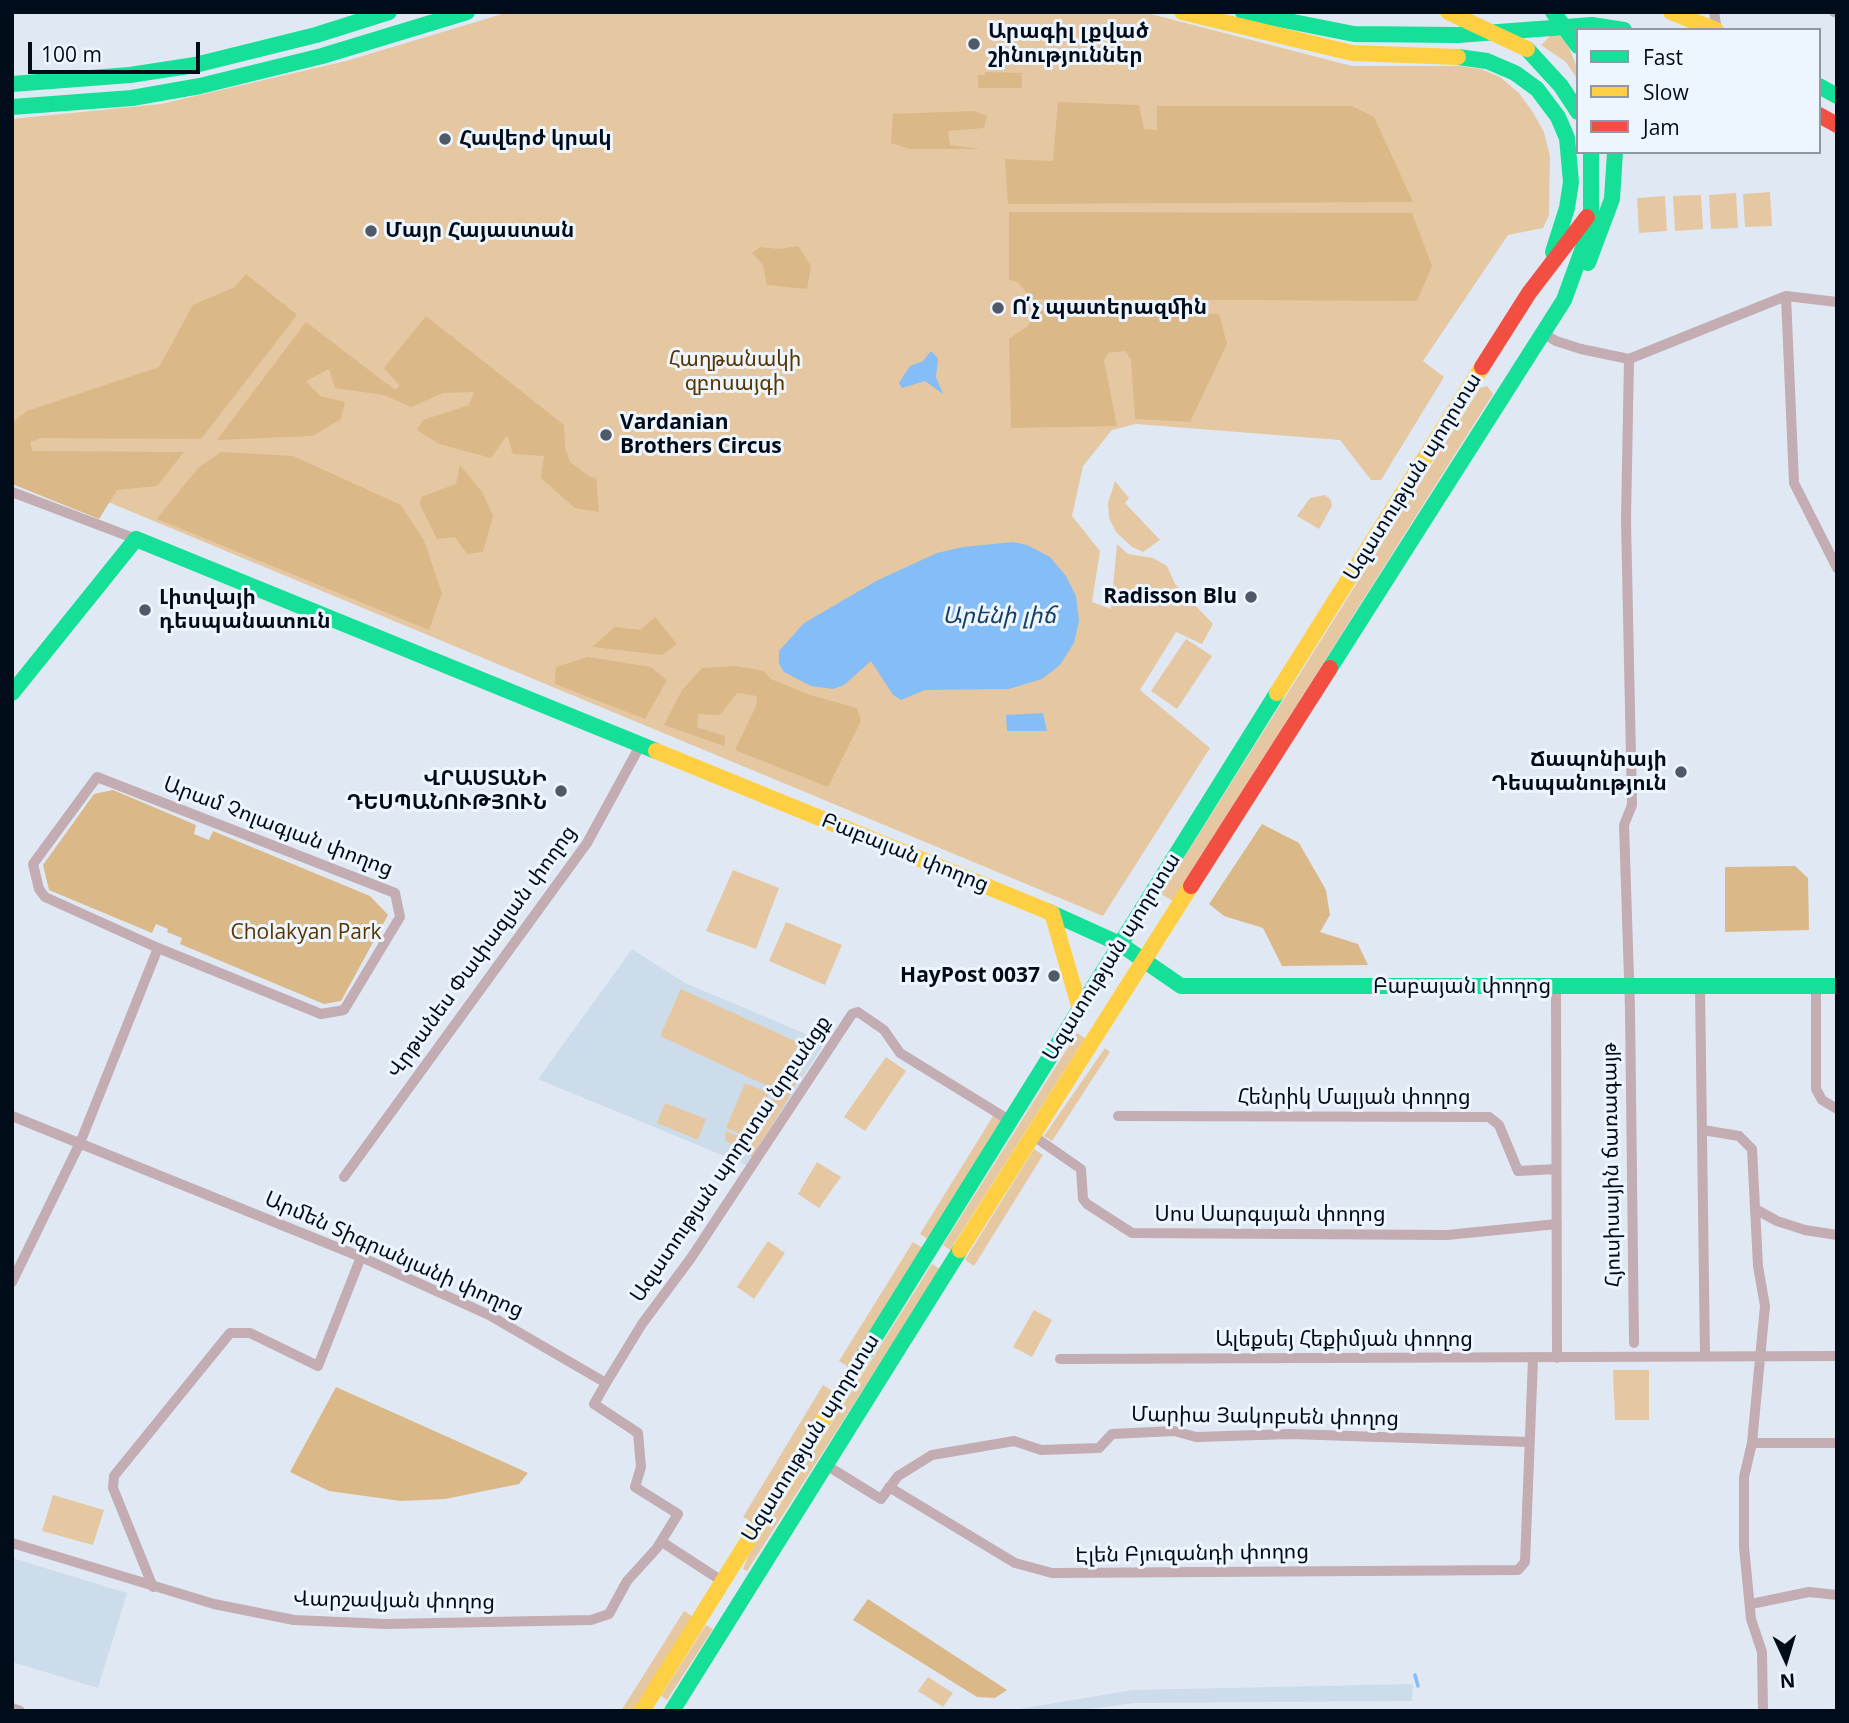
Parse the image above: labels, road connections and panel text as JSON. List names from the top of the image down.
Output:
{
  "streets": {
    "main road": ["Ազատության պողոտա", "Բաբայան փողոց"],
    "street": [
      "Արամ Չոլագյան փողոց",
      "Վրթանես Փափազյան փողոց",
      "Հենրիկ Մալյան փողոց",
      "Ազատության պողոտա նրբանցք",
      "Հյուսիսային ճառագայթ",
      "Սոս Սարգսյան փողոց",
      "Արմեն Տիգրանյանի փողոց",
      "Ալեքսեյ Հեքիմյան փողոց",
      "Մարիա Յակոբսեն փողոց",
      "Էլեն Բյուզանդի փողոց",
      "Վարշավյան փողոց"
    ]
  },
  "crossings": [
    ["Ազատության պողոտա", "Բաբայան փողոց"],
    ["Ազատության պողոտա", "Ազատության պողոտա նրբանցք"],
    ["Ազատության պողոտա", "Սոս Սարգսյան փողոց"],
    ["Բաբայան փողոց", "Վրթանես Փափազյան փողոց"],
    ["Բաբայան փողոց", "Հյուսիսային ճառագայթ"],
    ["Ազատության պողոտա նրբանցք", "Արմեն Տիգրանյանի փողոց"],
    ["Մարիա Յակոբսեն փողոց", "Էլեն Բյուզանդի փողոց"]
  ],
  "water": ["Արենի լիճ"],
  "parks": ["Հաղթանակի զբոսայգի", "Cholakyan Park"],
  "places": [
    "Արագիլ լքված շինություններ",
    "Հավերժ կրակ",
    "Մայր Հայաստան",
    "Ո՛չ պատերազմին",
    "Vardanian Brothers Circus",
    "Radisson Blu",
    "Լիտվայի դեսպանատուն",
    "Ճապոնիայի Դեսպանություն",
    "ՎՐԱՍՏԱՆԻ ԴԵՍՊԱՆՈՒԹՅՈՒՆ",
    "HayPost 0037"
  ],
  "legend": ["Fast", "Slow", "Jam"],
  "scale_bar": "100 m",
  "north": "bottom"
}
